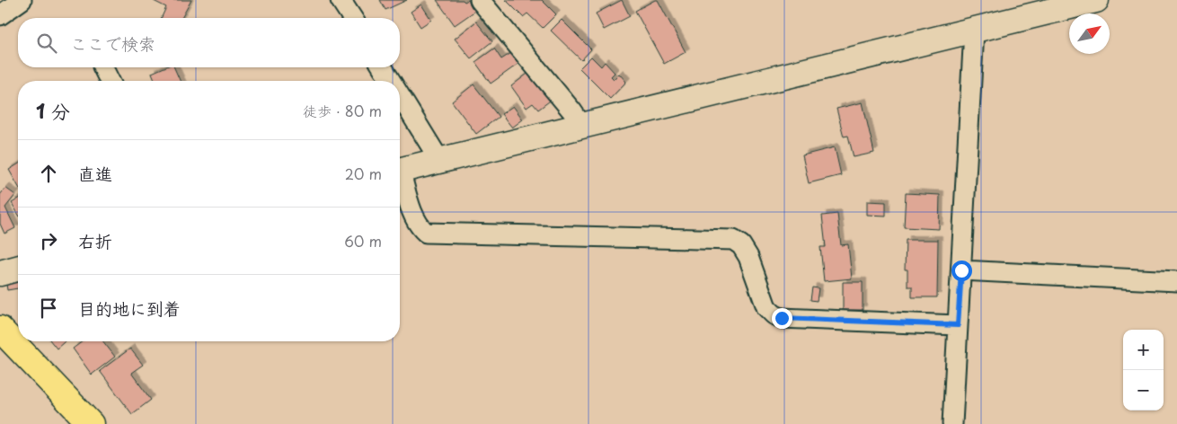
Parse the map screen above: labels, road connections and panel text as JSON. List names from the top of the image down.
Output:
{
  "north": "top right",
  "page": {
    "search": "ここで検索",
    "heading": ["1 分", "徒歩 · 80 m"],
    "list": [
      ["直進", "20 m"],
      ["右折", "60 m"],
      "目的地に到着"
    ],
    "map_buttons": ["+", "−"]
  }
}
